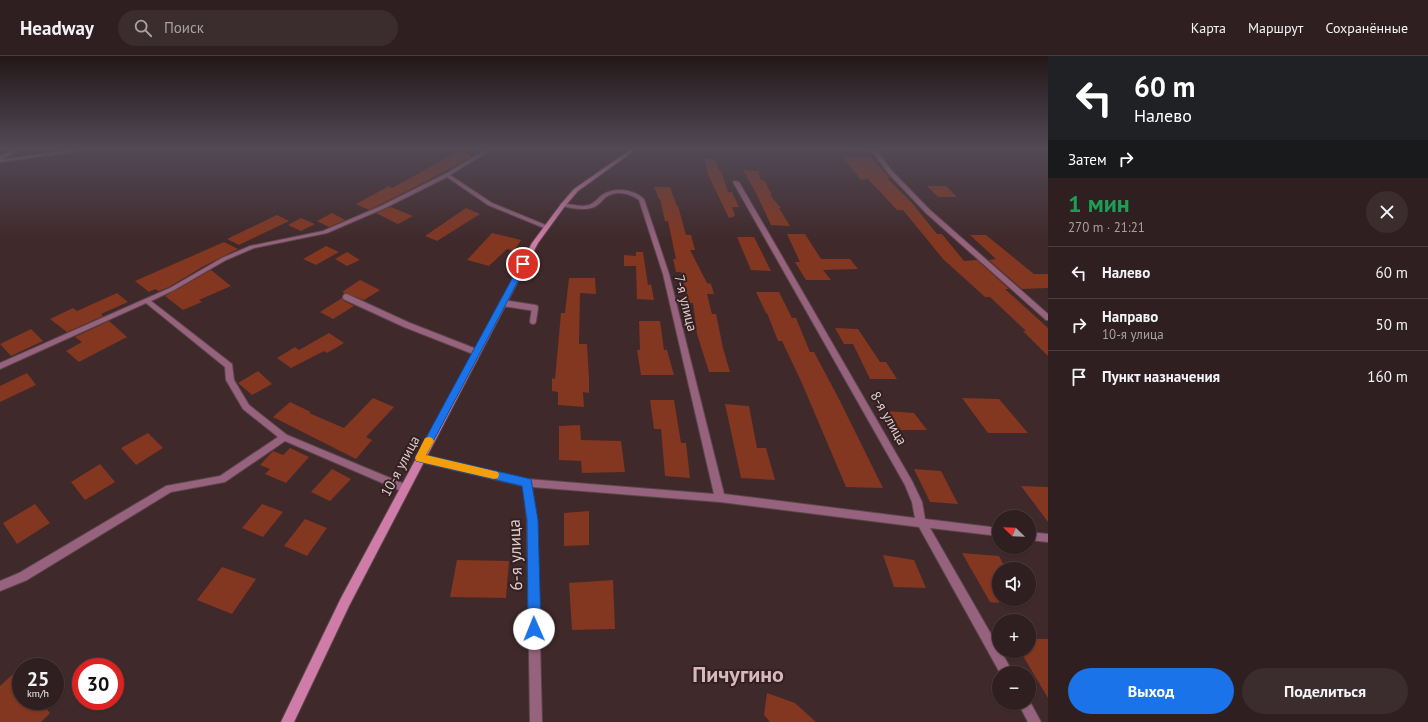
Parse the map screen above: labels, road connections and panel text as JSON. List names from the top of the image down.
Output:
{
  "streets": {
    "street": [
      "7-я улица",
      "8-я улица",
      "10-я улица",
      "6-я улица"
    ]
  },
  "crossings": [
    ["7-я улица", "10-я улица"]
  ],
  "districts": ["Пичугино"],
  "north": "top left",
  "page": {
    "header": "Headway",
    "search": "Поиск",
    "nav": ["Карта", "Маршрут", "Сохранённые"],
    "turn": ["60 m", "Налево"],
    "then": "Затем",
    "heading": ["1 мин", "270 m · 21:21"],
    "list": [
      {
        "name": "Налево",
        "value": "60 m"
      },
      {
        "name": "Направо",
        "note": "10-я улица",
        "value": "50 m"
      },
      {
        "name": "Пункт назначения",
        "value": "160 m"
      }
    ],
    "map_buttons": ["+", "−"],
    "speed": "25 km/h",
    "limit": "30",
    "buttons": ["Выход", "Поделиться"]
  }
}
